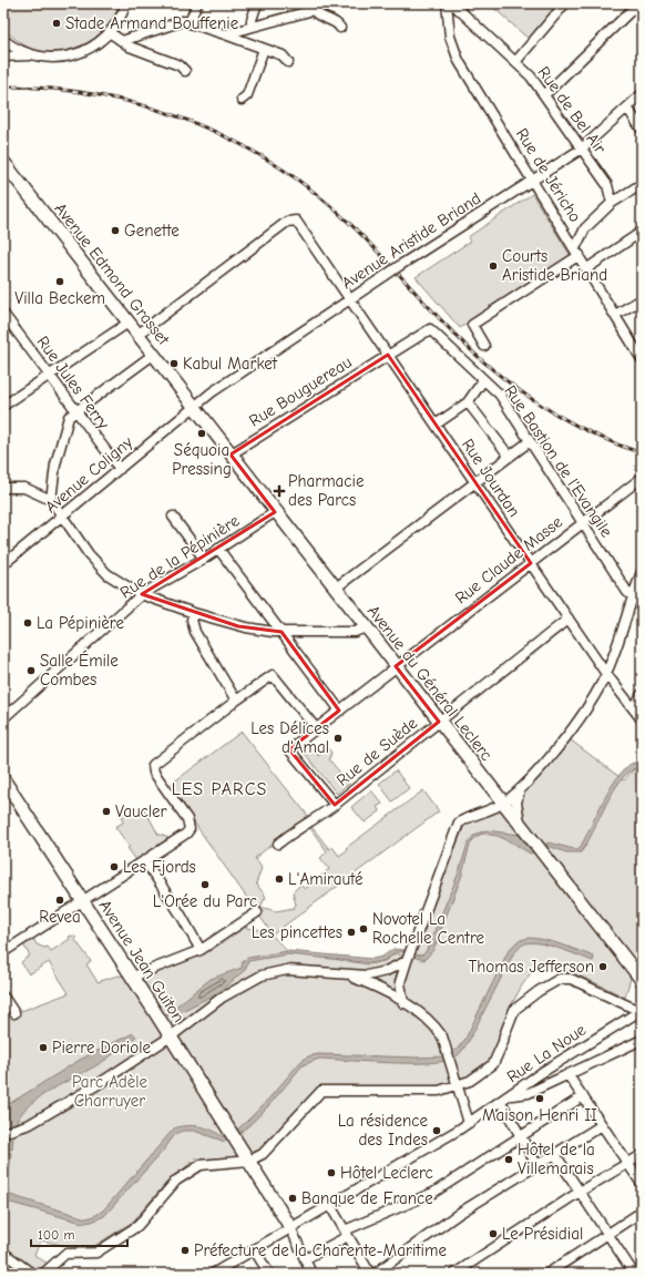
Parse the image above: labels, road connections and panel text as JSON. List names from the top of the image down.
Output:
{
  "streets": {
    "main road": ["Avenue Edmond Grasset", "Avenue du Général Leclerc", "Avenue Jean Guiton"],
    "street": [
      "Rue de Bel Air",
      "Rue de Jéricho",
      "Avenue Aristide Briand",
      "Rue Jules Ferry",
      "Rue Bouguereau",
      "Rue Bastion de l'Evangile",
      "Avenue Coligny",
      "Rue Jourdan",
      "Rue de la Pépinière",
      "Rue Claude Masse",
      "Rue de Suède",
      "Rue La Noue"
    ]
  },
  "crossings": [
    ["Rue de Bel Air", "Avenue Aristide Briand"],
    ["Rue de Jéricho", "Avenue Aristide Briand"],
    ["Avenue Aristide Briand", "Avenue Edmond Grasset"],
    ["Avenue Aristide Briand", "Avenue Coligny"],
    ["Avenue Aristide Briand", "Rue Jourdan"],
    ["Avenue Aristide Briand", "Avenue du Général Leclerc"],
    ["Avenue Edmond Grasset", "Avenue Coligny"],
    ["Avenue Edmond Grasset", "Rue Jourdan"],
    ["Avenue Edmond Grasset", "Avenue du Général Leclerc"],
    ["Rue Jules Ferry", "Avenue Coligny"],
    ["Rue Bouguereau", "Rue Bastion de l'Evangile"],
    ["Rue Bouguereau", "Rue Jourdan"],
    ["Rue Bouguereau", "Avenue du Général Leclerc"],
    ["Rue Bastion de l'Evangile", "Rue Jourdan"],
    ["Rue Bastion de l'Evangile", "Rue Claude Masse"],
    ["Avenue Coligny", "Avenue du Général Leclerc"],
    ["Rue Jourdan", "Rue Claude Masse"],
    ["Rue Jourdan", "Rue de Suède"],
    ["Rue de la Pépinière", "Avenue du Général Leclerc"],
    ["Rue Claude Masse", "Avenue du Général Leclerc"],
    ["Rue Claude Masse", "Rue de Suède"],
    ["Avenue du Général Leclerc", "Rue de Suède"],
    ["Avenue Jean Guiton", "Rue La Noue"]
  ],
  "districts": ["LES PARCS"],
  "parks": ["Parc Adèle Charruyer"],
  "places": {
    "other": [
      "Stade Armand Bouffenie",
      "Genette",
      "Courts Aristide Briand",
      "Villa Beckem",
      "Kabul Market",
      "Séquoia Pressing",
      "La Pépinière",
      "Salle Émile Combes",
      "Les Délices d'Amal",
      "Vaucler",
      "Les Fjords",
      "L'Amirauté",
      "L'Orée du Parc",
      "Revea",
      "Novotel La Rochelle Centre",
      "Les pincettes",
      "Thomas Jefferson",
      "Pierre Doriole",
      "Maison Henri II",
      "La résidence des Indes",
      "Hôtel de la Villemarais",
      "Hôtel Leclerc",
      "Banque de France",
      "Le Présidial",
      "Préfecture de la Charente-Maritime"
    ],
    "health": ["Pharmacie des Parcs"]
  },
  "scale_bar": "100 m"
}
